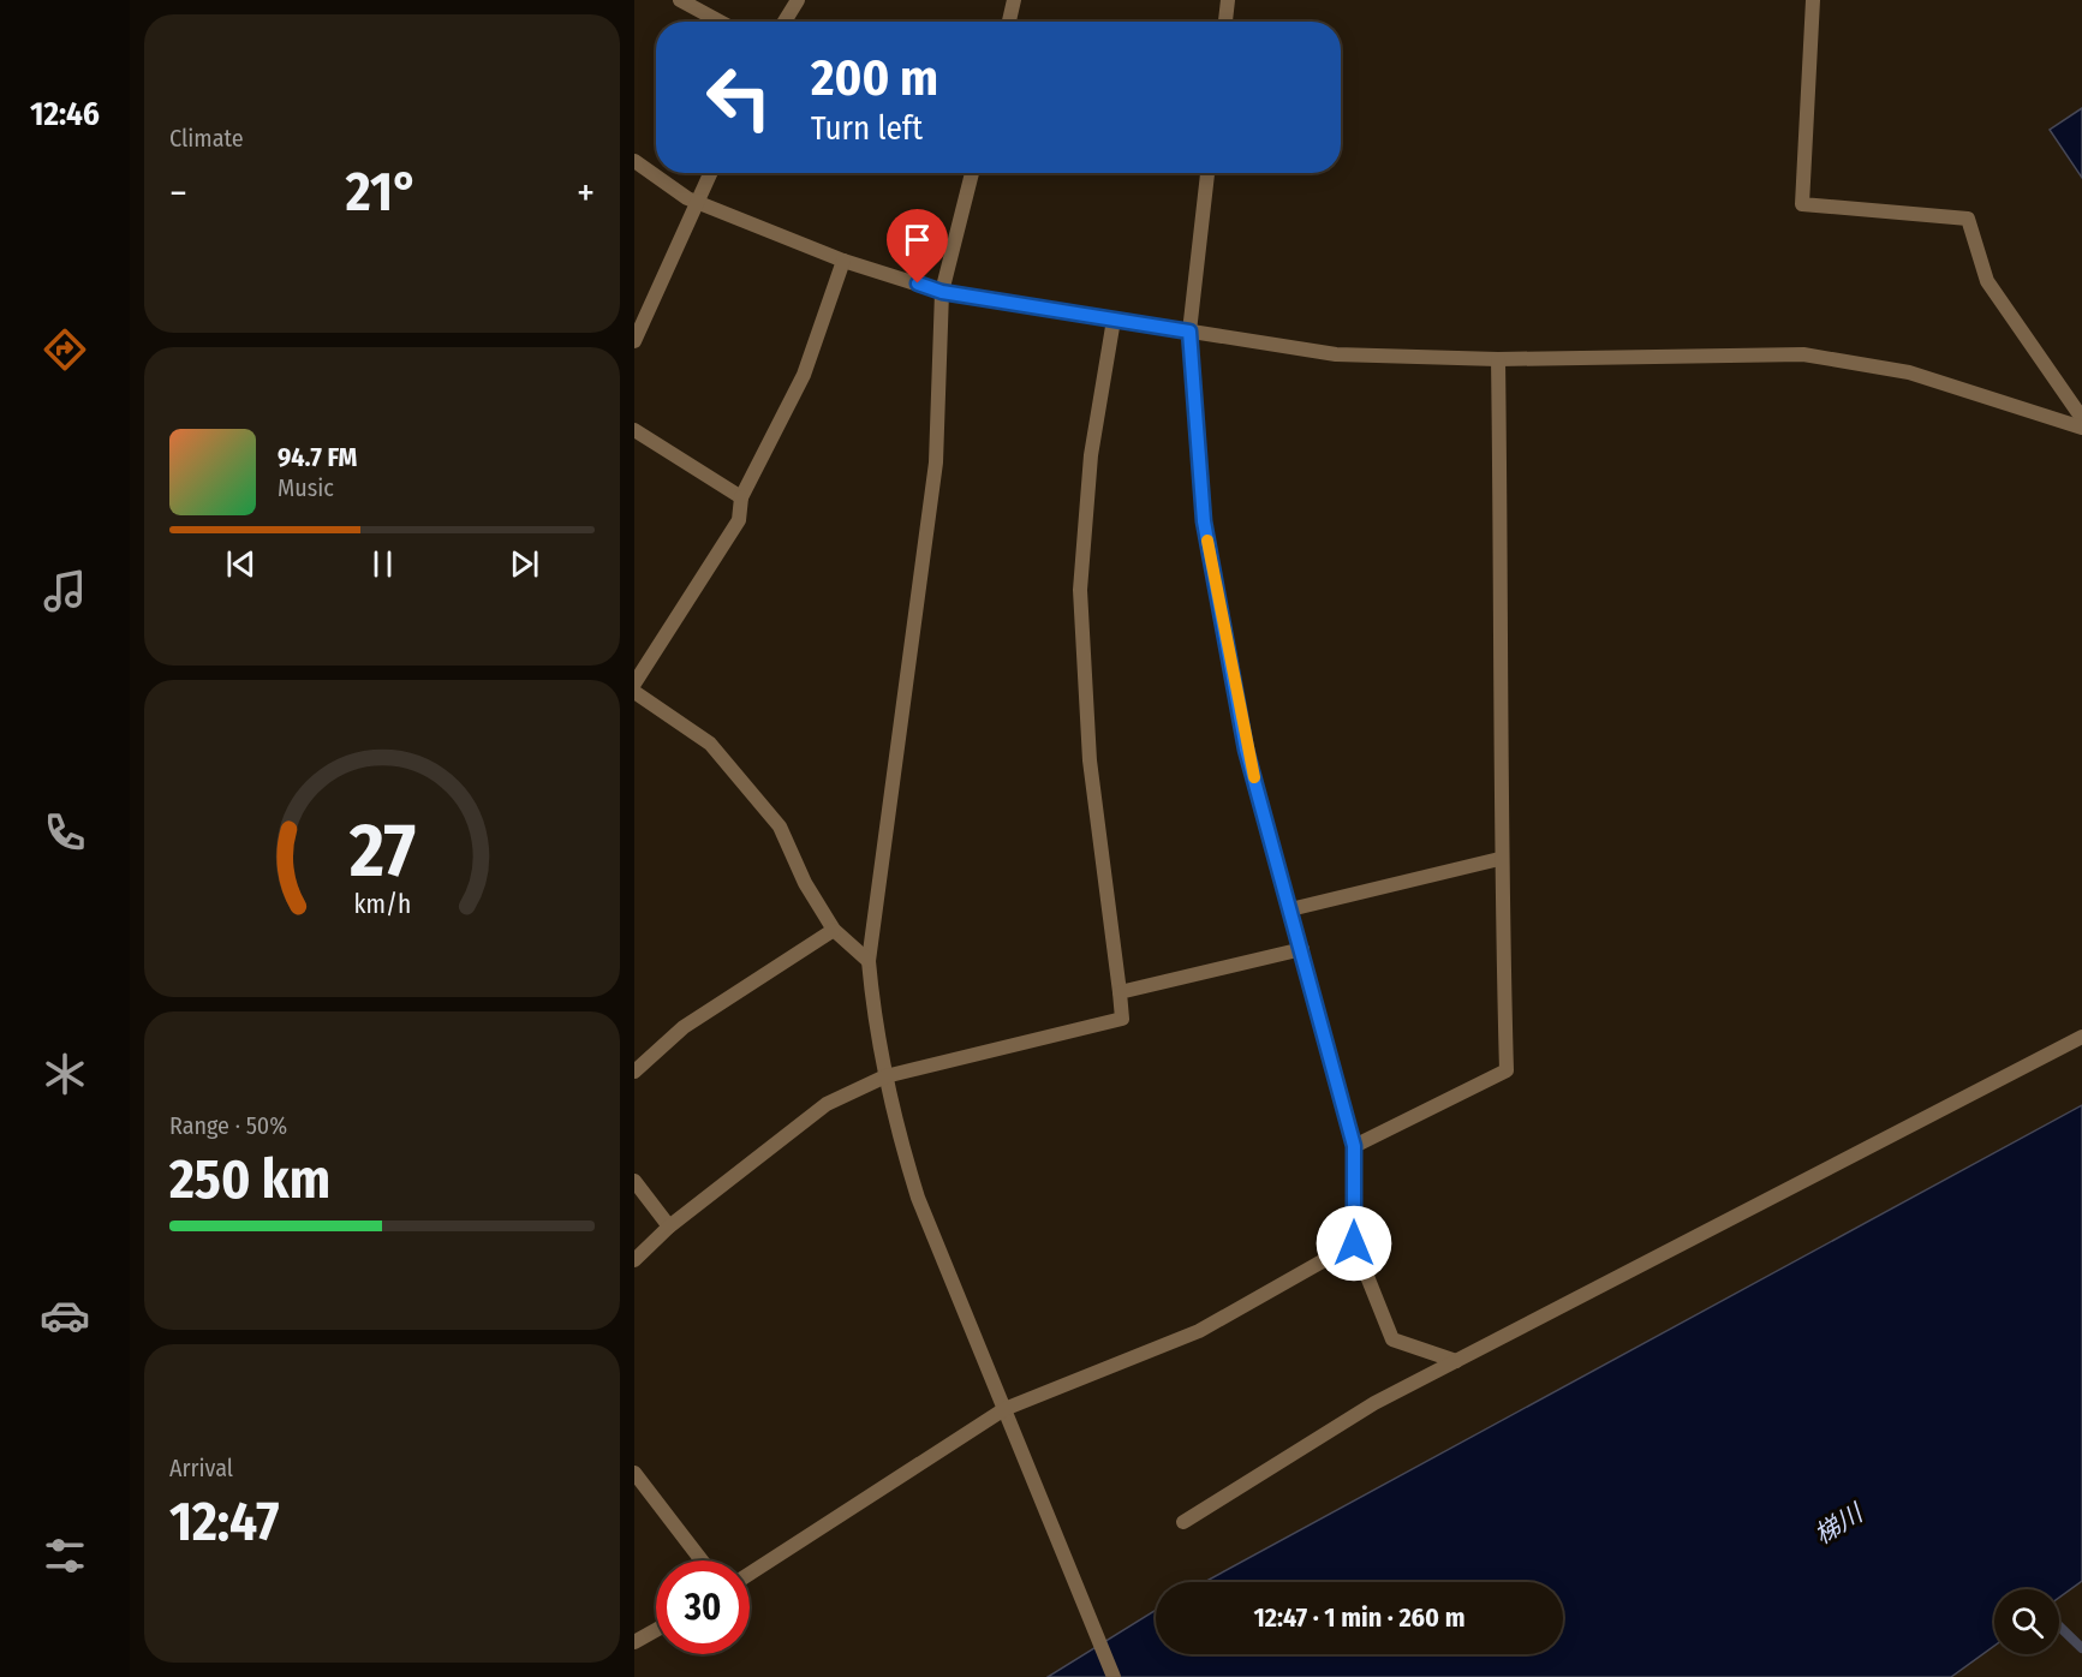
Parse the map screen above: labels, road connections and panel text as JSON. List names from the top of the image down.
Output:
{
  "water": ["梯川"],
  "page": {
    "tabs": "12:46",
    "tile": [
      "Climate",
      ["Range · 50%", "250 km"],
      ["Arrival", "12:47"]
    ],
    "turn": ["200 m", "Turn left"],
    "heat": ["−", "21°", "+"],
    "song": ["94.7 FM", "Music"],
    "limit": "30",
    "trip": "12:47 · 1 min · 260 m",
    "gauge": ["27", "km/h"]
  }
}
